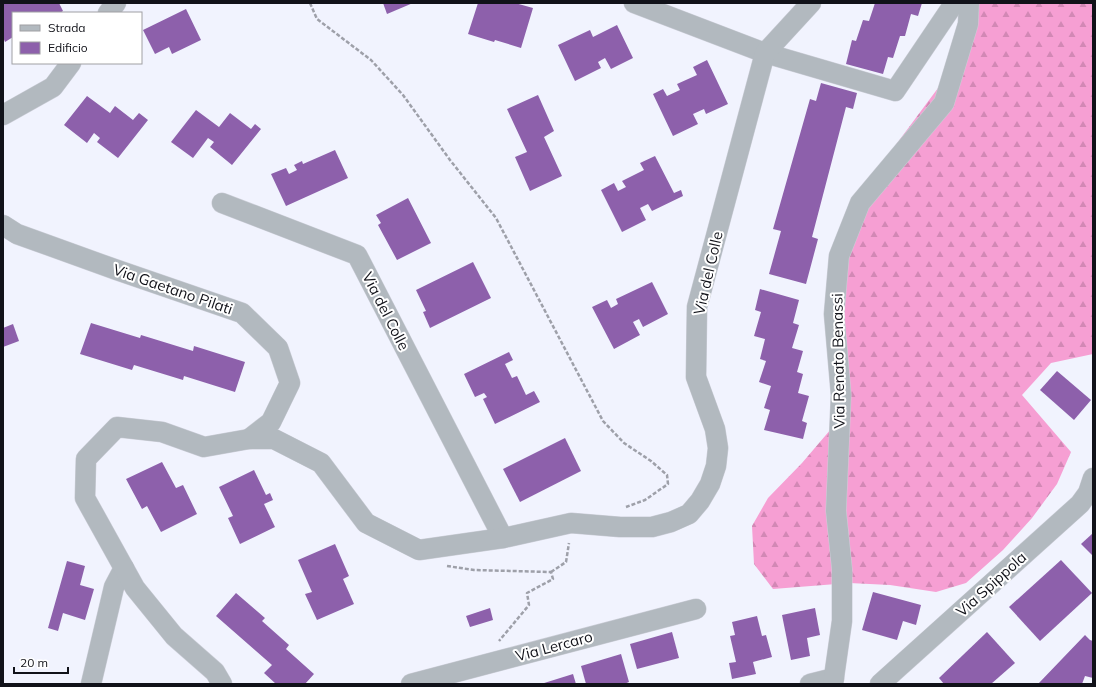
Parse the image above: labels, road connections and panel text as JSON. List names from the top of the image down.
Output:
{
  "streets": {
    "street": [
      "Via del Colle",
      "Via Gaetano Pilati",
      "Via Renato Benassi",
      "Via Spippola",
      "Via Lercaro"
    ]
  },
  "crossings": [
    ["Via del Colle", "Via Gaetano Pilati"]
  ],
  "legend": ["Strada", "Edificio"],
  "scale_bar": "20 m"
}
